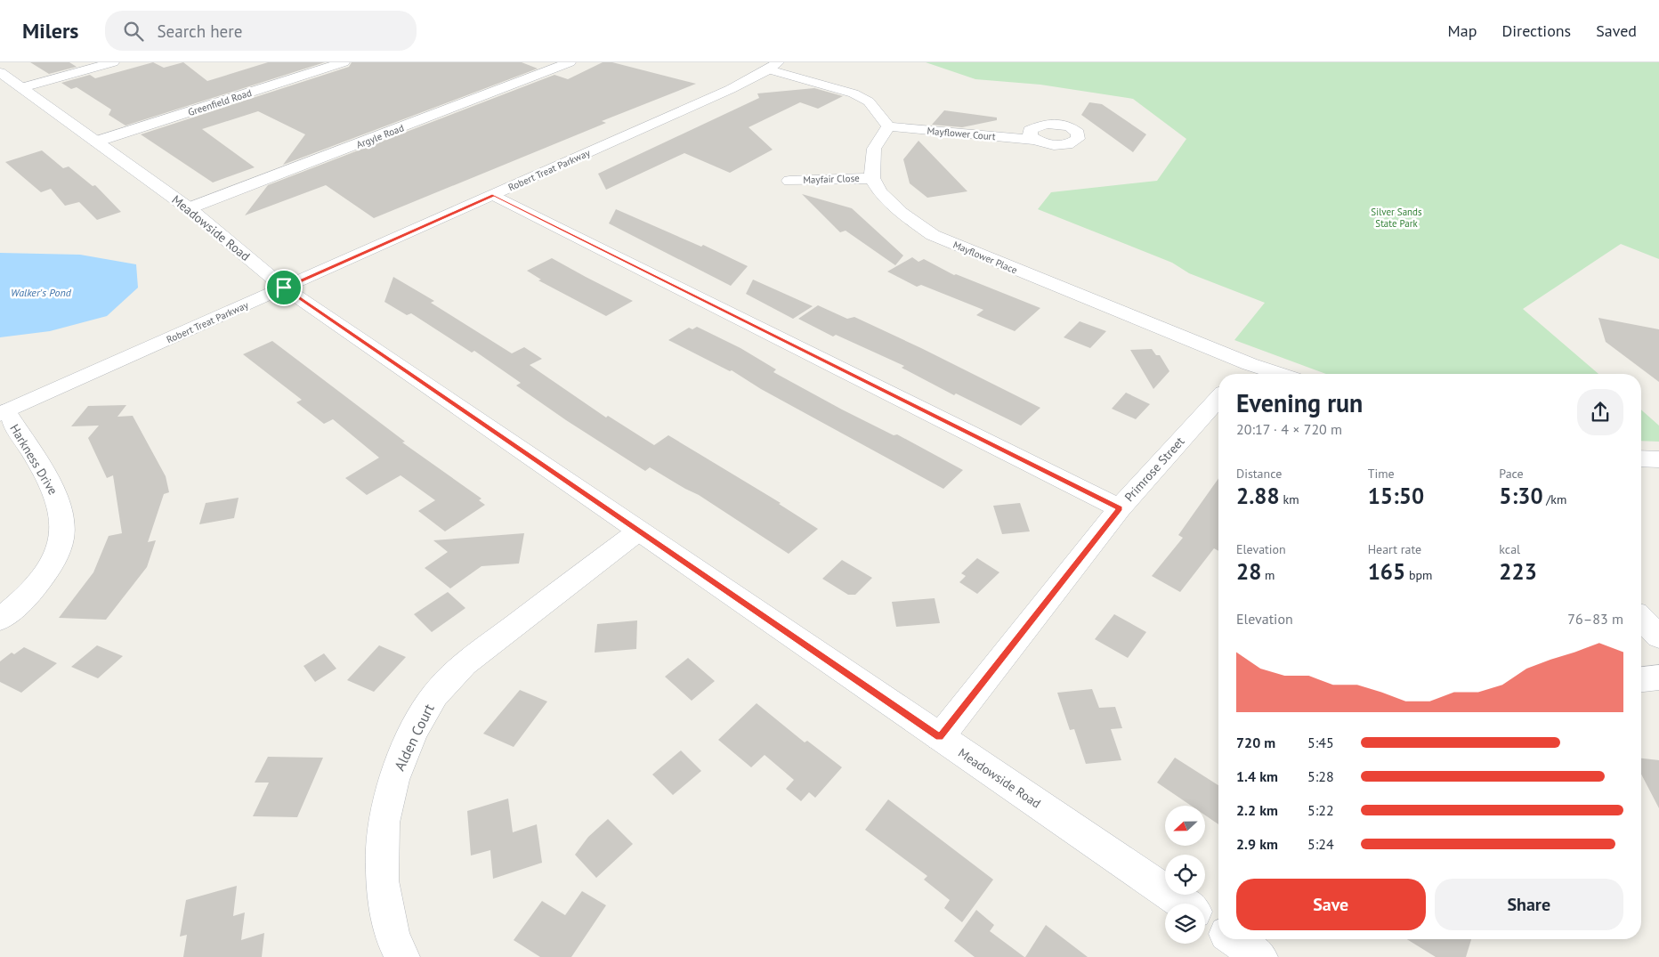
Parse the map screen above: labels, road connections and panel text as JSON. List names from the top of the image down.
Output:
{
  "streets": {
    "street": [
      "Greenfield Road",
      "Mayflower Court",
      "Argyle Road",
      "Robert Treat Parkway",
      "Mayfair Close",
      "Meadowside Road",
      "Mayflower Place",
      "Harkness Drive",
      "Primrose Street",
      "Alden Court"
    ]
  },
  "crossings": [
    ["Greenfield Road", "Meadowside Road"],
    ["Argyle Road", "Meadowside Road"],
    ["Robert Treat Parkway", "Meadowside Road"],
    ["Robert Treat Parkway", "Harkness Drive"],
    ["Mayfair Close", "Mayflower Place"],
    ["Meadowside Road", "Primrose Street"],
    ["Meadowside Road", "Alden Court"]
  ],
  "water": ["Walker's Pond"],
  "parks": ["Silver Sands State Park"],
  "north": "left",
  "page": {
    "header": "Milers",
    "search": "Search here",
    "nav": ["Map", "Directions", "Saved"],
    "heading": ["Evening run", "20:17 · 4 × 720 m"],
    "stats": [
      ["Distance", "2.88 km"],
      ["Time", "15:50"],
      ["Pace", "5:30 /km"],
      ["Elevation", "28 m"],
      ["Heart rate", "165 bpm"],
      ["kcal", "223"]
    ],
    "chart": ["Elevation", "76–83 m"],
    "list": [
      {
        "name": "720 m",
        "note": "5:45"
      },
      {
        "name": "1.4 km",
        "note": "5:28"
      },
      {
        "name": "2.2 km",
        "note": "5:22"
      },
      {
        "name": "2.9 km",
        "note": "5:24"
      }
    ],
    "buttons": ["Save", "Share"]
  }
}
